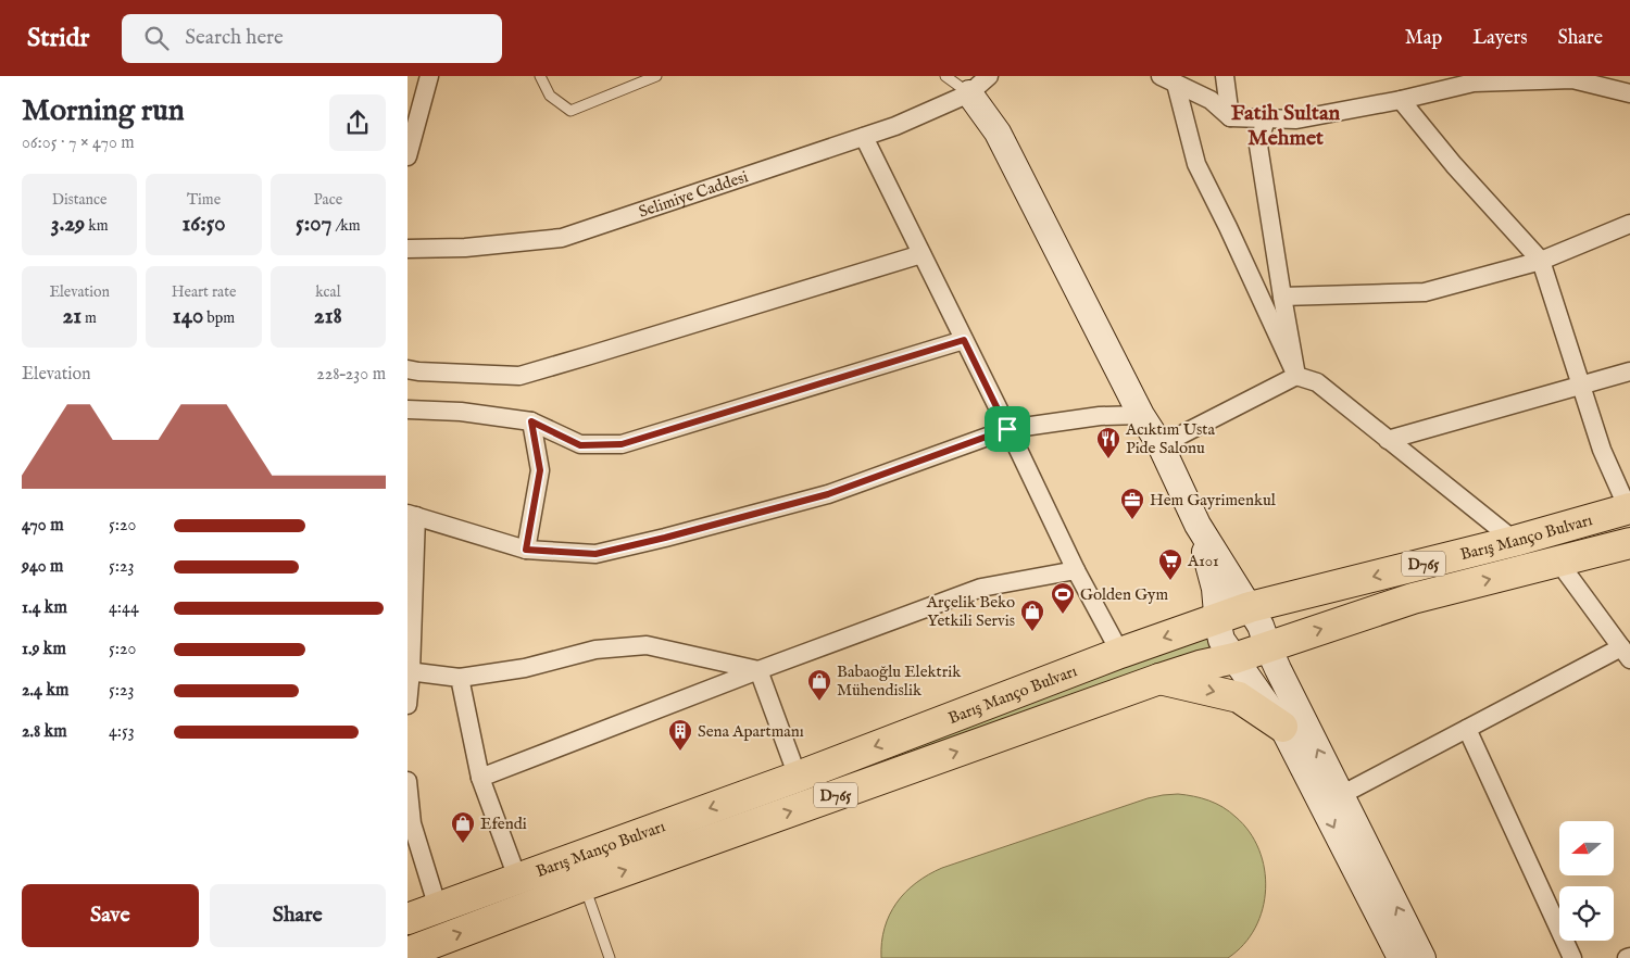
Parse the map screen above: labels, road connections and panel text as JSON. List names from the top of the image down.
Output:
{
  "streets": {
    "highway": ["Barış Manço Bulvarı", "D765"],
    "street": ["Selimiye Caddesi"]
  },
  "districts": ["Fatih Sultan Mehmet"],
  "places": {
    "restaurant": ["Acıktım Usta Pide Salonu"],
    "office": ["Hem Gayrimenkul"],
    "supermarket": ["A101"],
    "sports": ["Golden Gym"],
    "shop": ["Arçelik Beko Yetkili Servis", "Babaoğlu Elektrik Mühendislik", "Efendi"],
    "building": ["Sena Apartmanı"]
  },
  "north": "left",
  "page": {
    "header": "Stridr",
    "search": "Search here",
    "nav": ["Map", "Layers", "Share"],
    "heading": ["Morning run", "06:05 · 7 × 470 m"],
    "stats": [
      ["Distance", "3.29 km"],
      ["Time", "16:50"],
      ["Pace", "5:07 /km"],
      ["Elevation", "21 m"],
      ["Heart rate", "140 bpm"],
      ["kcal", "218"]
    ],
    "chart": ["Elevation", "228–230 m"],
    "list": [
      {
        "name": "470 m",
        "note": "5:20"
      },
      {
        "name": "940 m",
        "note": "5:23"
      },
      {
        "name": "1.4 km",
        "note": "4:44"
      },
      {
        "name": "1.9 km",
        "note": "5:20"
      },
      {
        "name": "2.4 km",
        "note": "5:23"
      },
      {
        "name": "2.8 km",
        "note": "4:53"
      }
    ],
    "buttons": ["Save", "Share"]
  }
}
